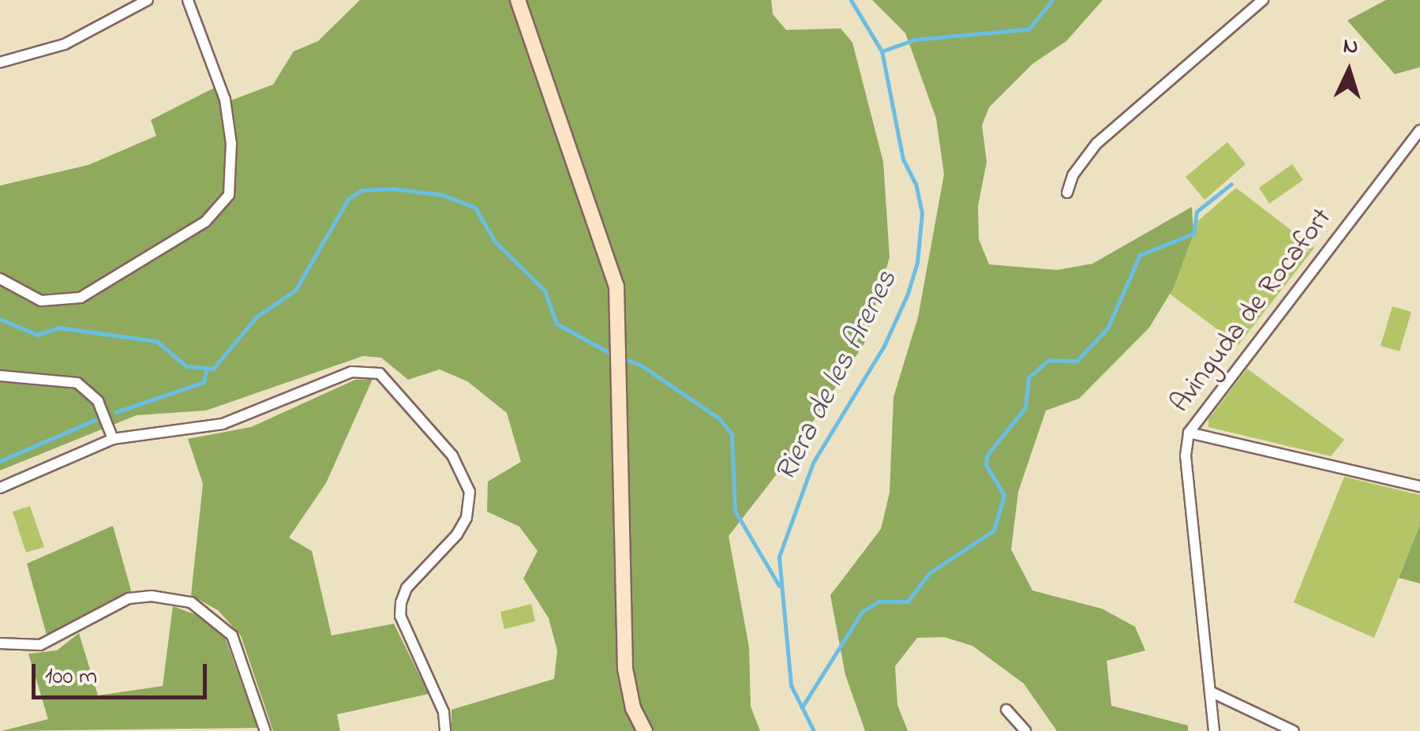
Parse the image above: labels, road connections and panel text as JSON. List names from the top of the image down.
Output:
{
  "streets": {
    "street": ["Avinguda de Rocafort"]
  },
  "water": ["Riera de les Arenes"],
  "scale_bar": "100 m",
  "north": "top"
}
